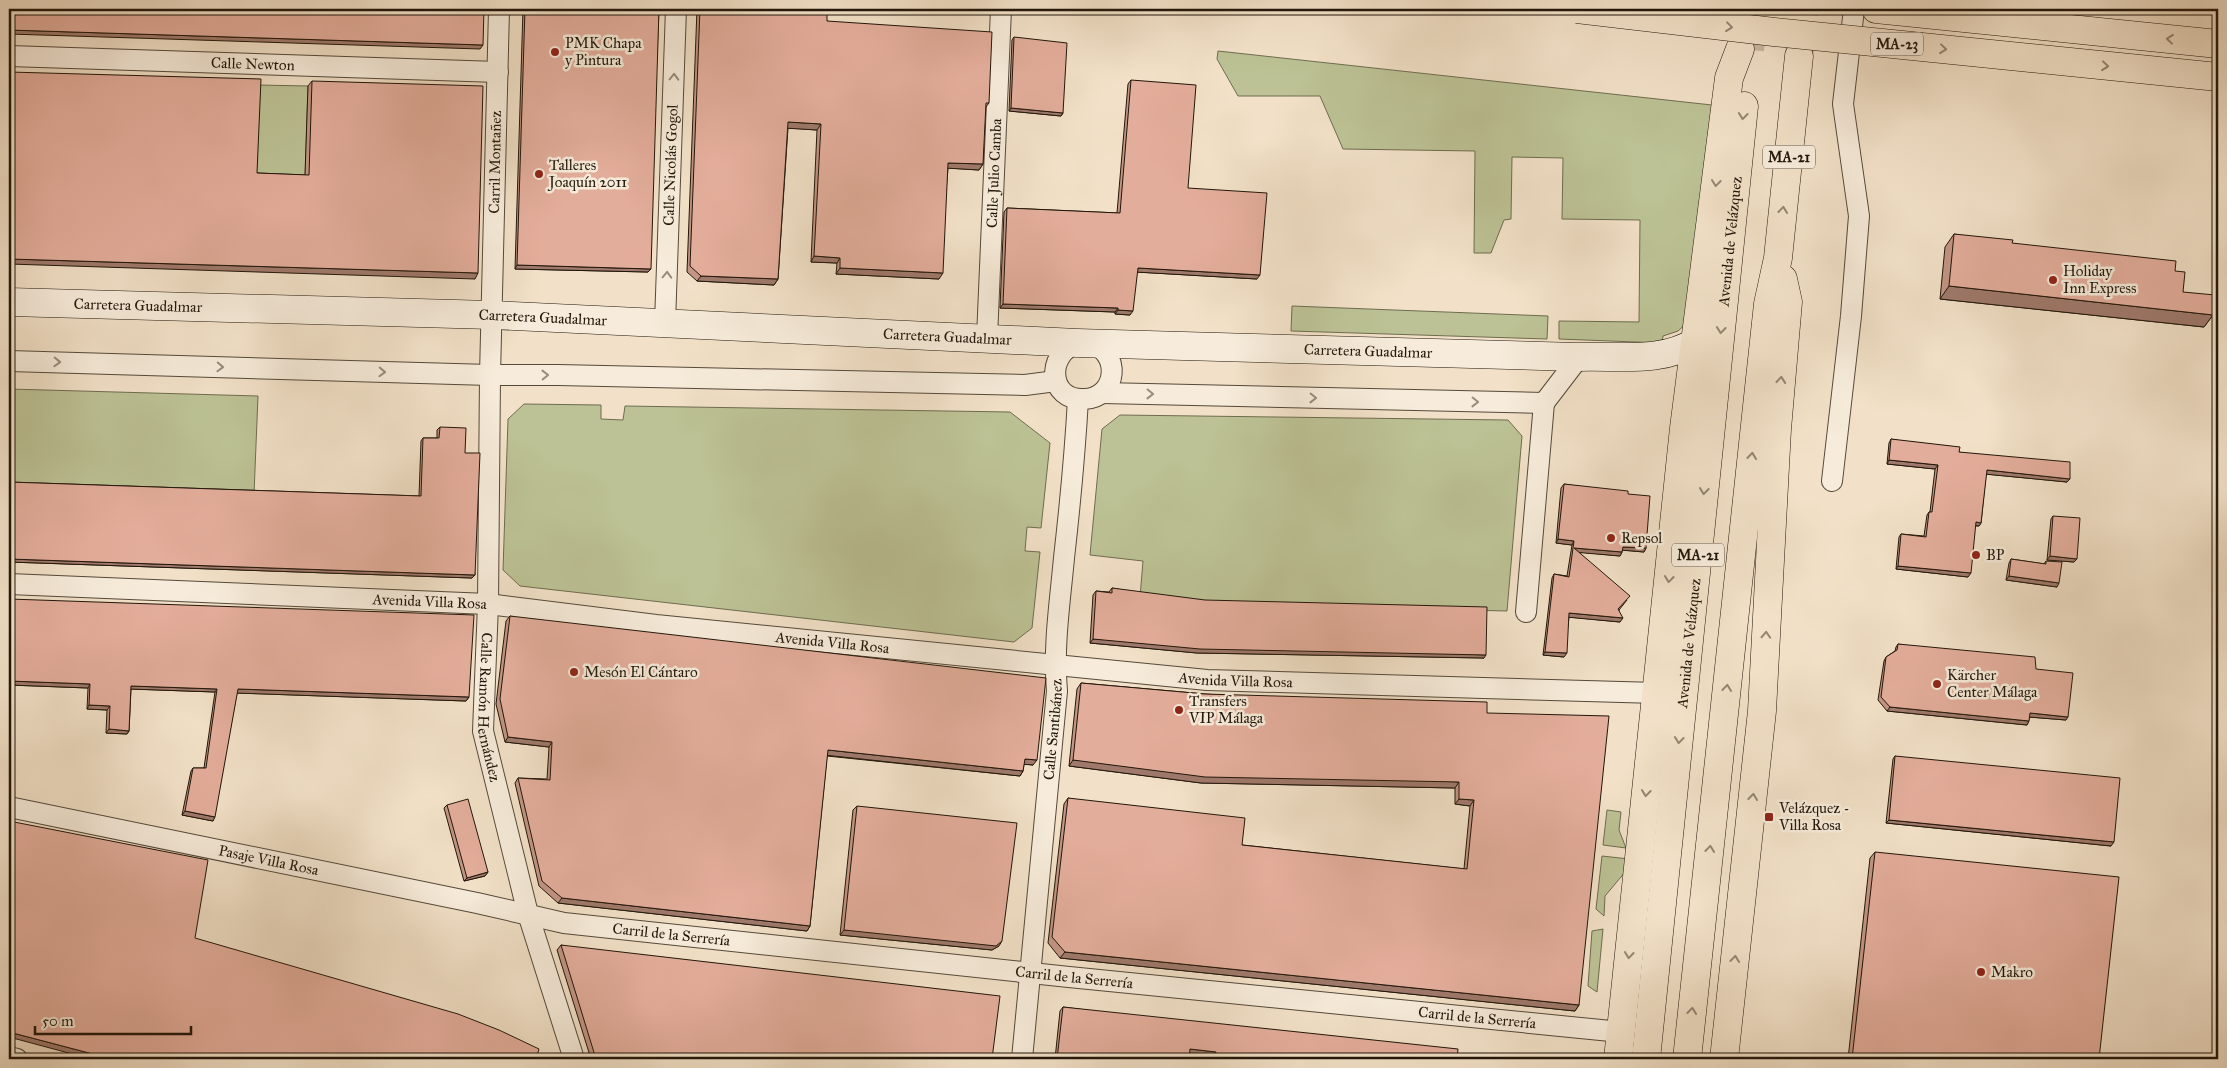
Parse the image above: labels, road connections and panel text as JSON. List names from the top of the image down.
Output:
{
  "streets": {
    "highway": ["MA-23", "MA-21", "Avenida de Velázquez"],
    "street": [
      "Calle Newton",
      "Carril Montañez",
      "Calle Nicolás Gogol",
      "Calle Julio Camba",
      "Carretera Guadalmar",
      "Avenida Villa Rosa",
      "Calle Ramón Hernández",
      "Calle Santibánez",
      "Pasaje Villa Rosa",
      "Carril de la Serrería"
    ]
  },
  "crossings": [
    ["Calle Newton", "Carril Montañez"],
    ["Carril Montañez", "Carretera Guadalmar"],
    ["Carril Montañez", "Calle Ramón Hernández"],
    ["Calle Nicolás Gogol", "Carretera Guadalmar"],
    ["Calle Julio Camba", "Carretera Guadalmar"],
    ["Avenida de Velázquez", "Carretera Guadalmar"],
    ["Carretera Guadalmar", "Calle Ramón Hernández"],
    ["Carretera Guadalmar", "Calle Santibánez"],
    ["Avenida Villa Rosa", "Calle Ramón Hernández"],
    ["Avenida Villa Rosa", "Calle Santibánez"],
    ["Calle Ramón Hernández", "Pasaje Villa Rosa"],
    ["Calle Ramón Hernández", "Carril de la Serrería"],
    ["Calle Santibánez", "Carril de la Serrería"],
    ["Pasaje Villa Rosa", "Carril de la Serrería"]
  ],
  "one_way": ["Calle Nicolás Gogol"],
  "places": {
    "other": [
      "PMK Chapa y Pintura",
      "Talleres Joaquín 2011",
      "Holiday Inn Express",
      "Repsol",
      "BP",
      "Mesón El Cántaro",
      "Kärcher Center Málaga",
      "Transfers VIP Málaga",
      "Makro"
    ],
    "transit": ["Velázquez - Villa Rosa"]
  },
  "scale_bar": "50 m"
}
